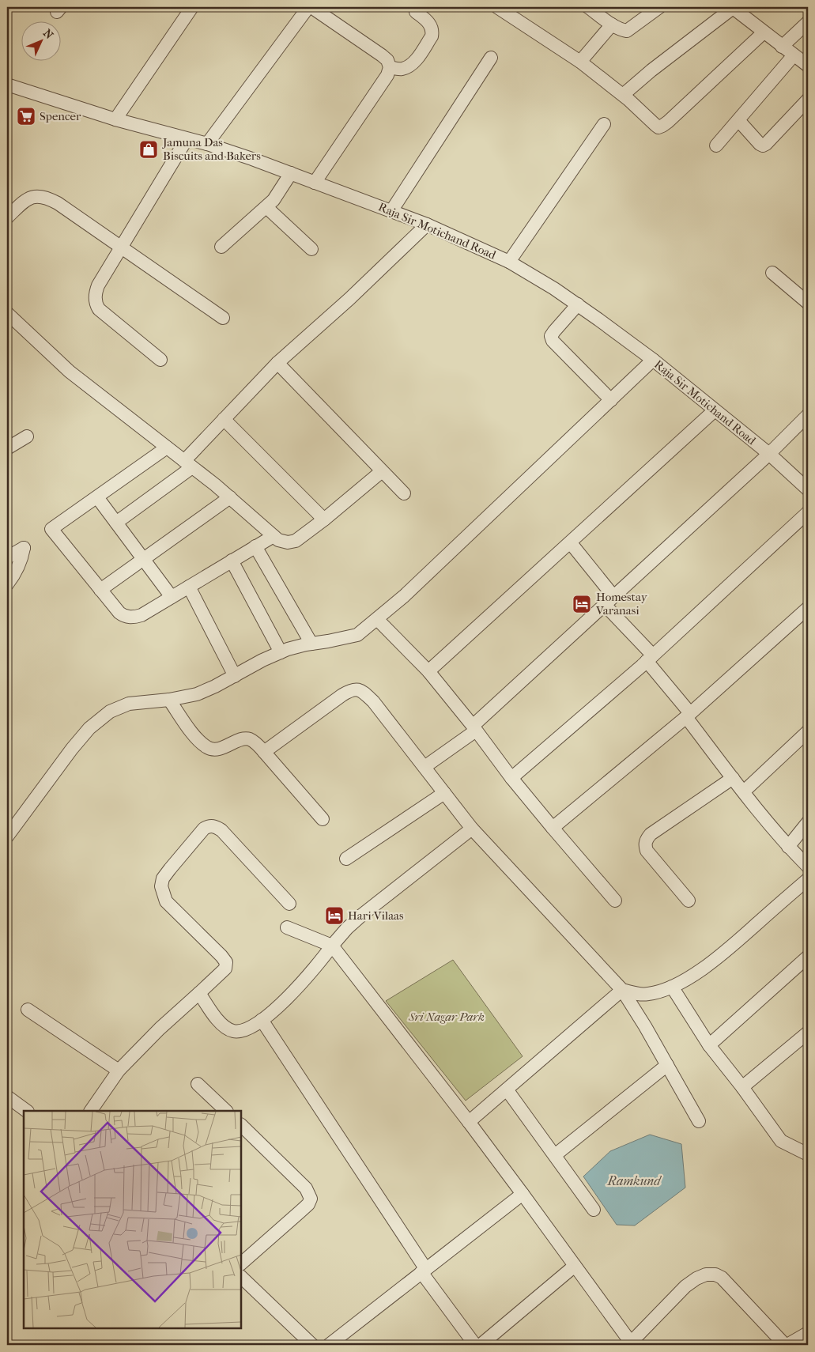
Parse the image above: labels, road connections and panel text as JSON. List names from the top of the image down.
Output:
{
  "streets": {
    "street": ["Raja Sir Motichand Road"]
  },
  "water": ["Ramkund"],
  "parks": ["Sri Nagar Park"],
  "places": {
    "supermarket": ["Spencer"],
    "shop": ["Jamuna Das Biscuits and Bakers"],
    "hotel": ["Homestay Varanasi", "Hari Vilaas"]
  },
  "north": "top right"
}
